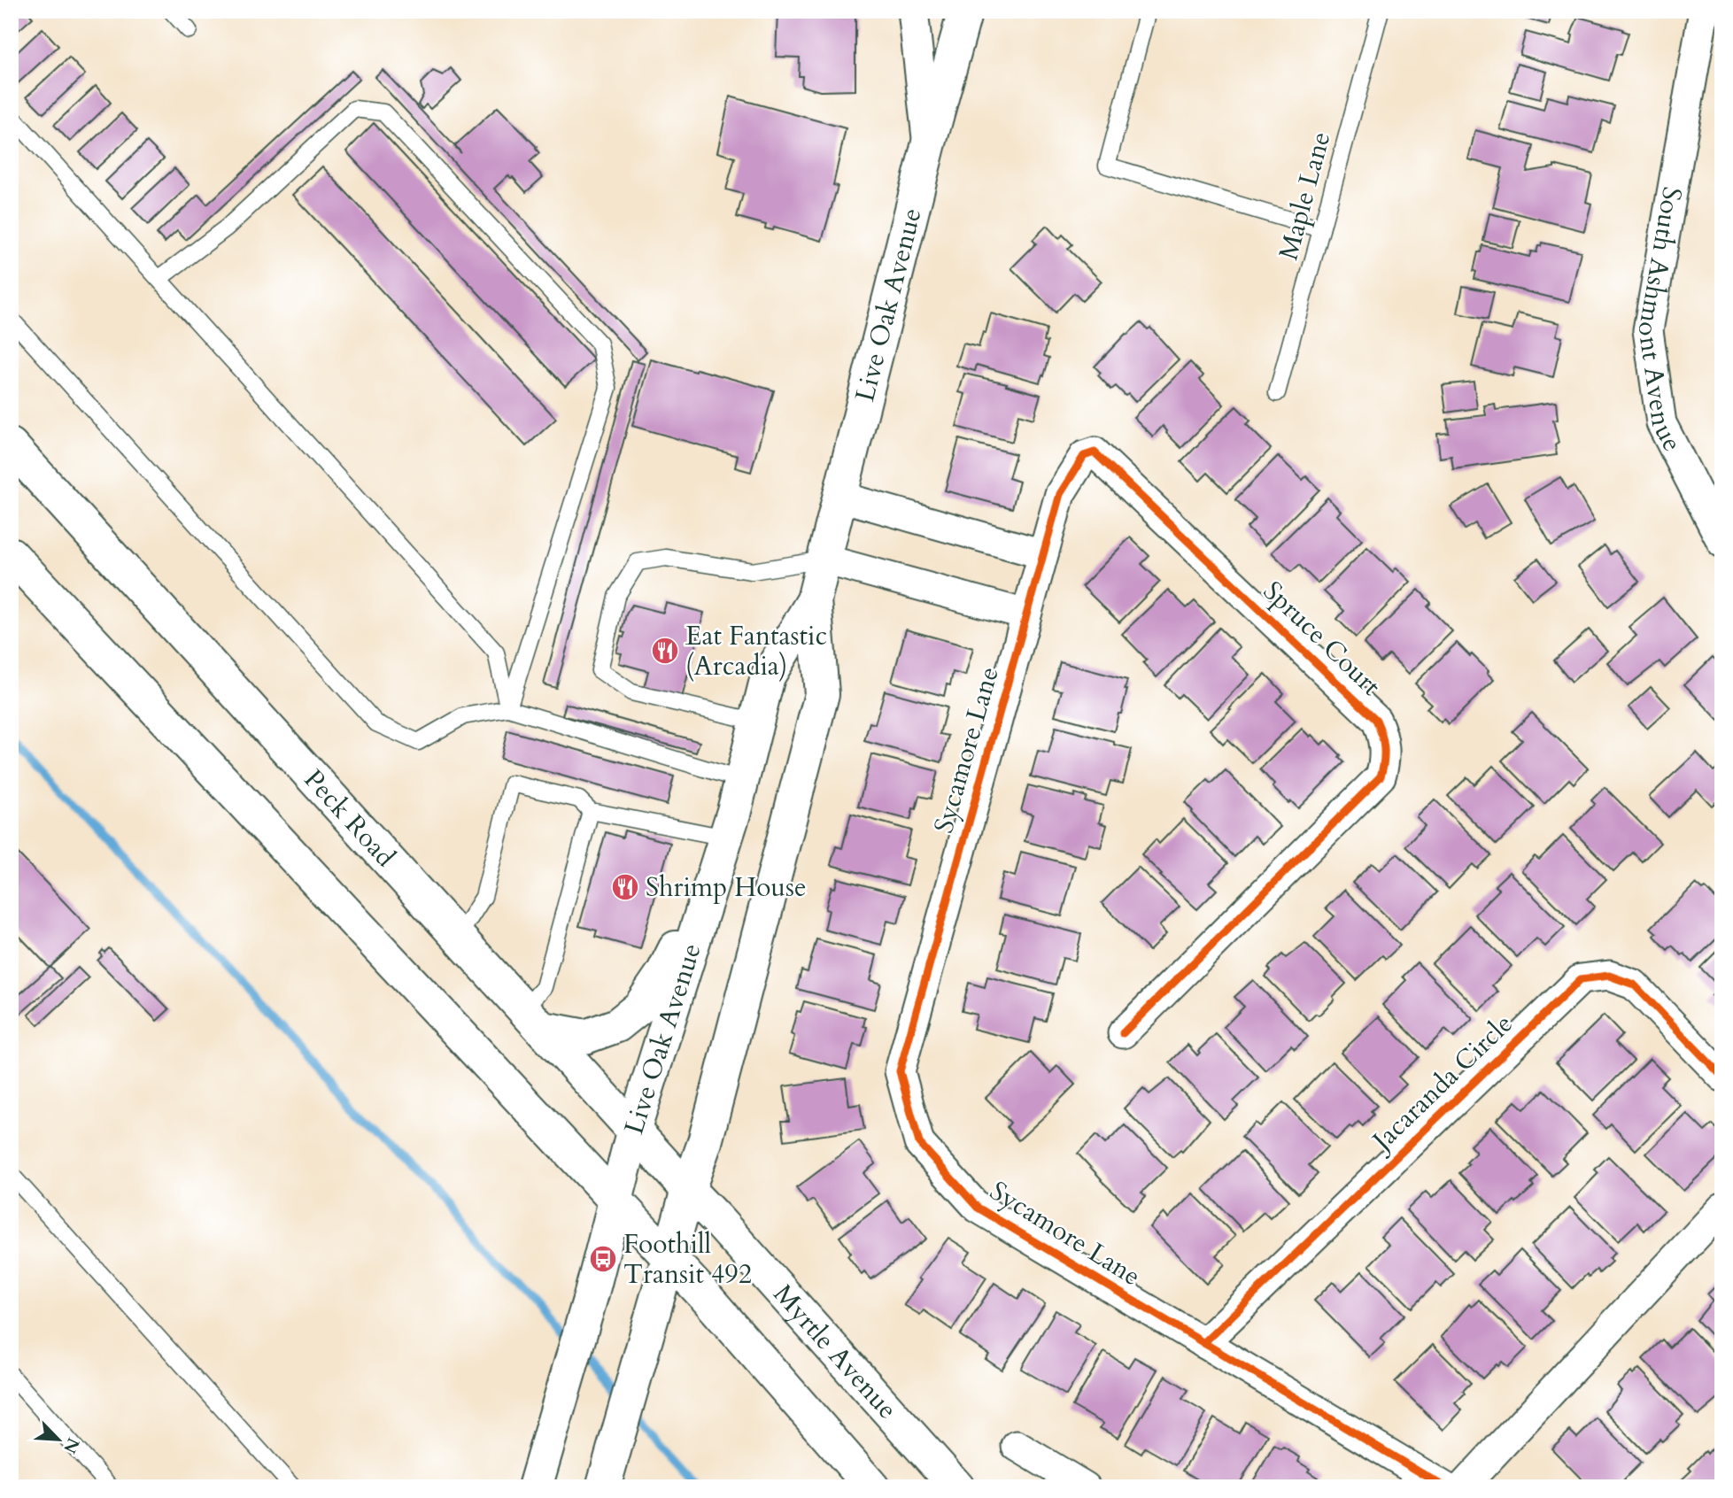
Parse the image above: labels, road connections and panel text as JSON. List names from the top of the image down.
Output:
{
  "streets": {
    "main road": ["Live Oak Avenue", "Peck Road", "Myrtle Avenue"],
    "street": [
      "South Ashmont Avenue",
      "Spruce Court",
      "Sycamore Lane",
      "Jacaranda Circle"
    ],
    "lane": ["Maple Lane"]
  },
  "crossings": [
    ["Live Oak Avenue", "Peck Road"],
    ["Live Oak Avenue", "Myrtle Avenue"],
    ["Spruce Court", "Sycamore Lane"],
    ["Sycamore Lane", "Jacaranda Circle"],
    ["Peck Road", "Myrtle Avenue"]
  ],
  "places": {
    "restaurant": ["Eat Fantastic (Arcadia)", "Shrimp House"],
    "bus stop": ["Foothill Transit 492"]
  },
  "north": "bottom right"
}
